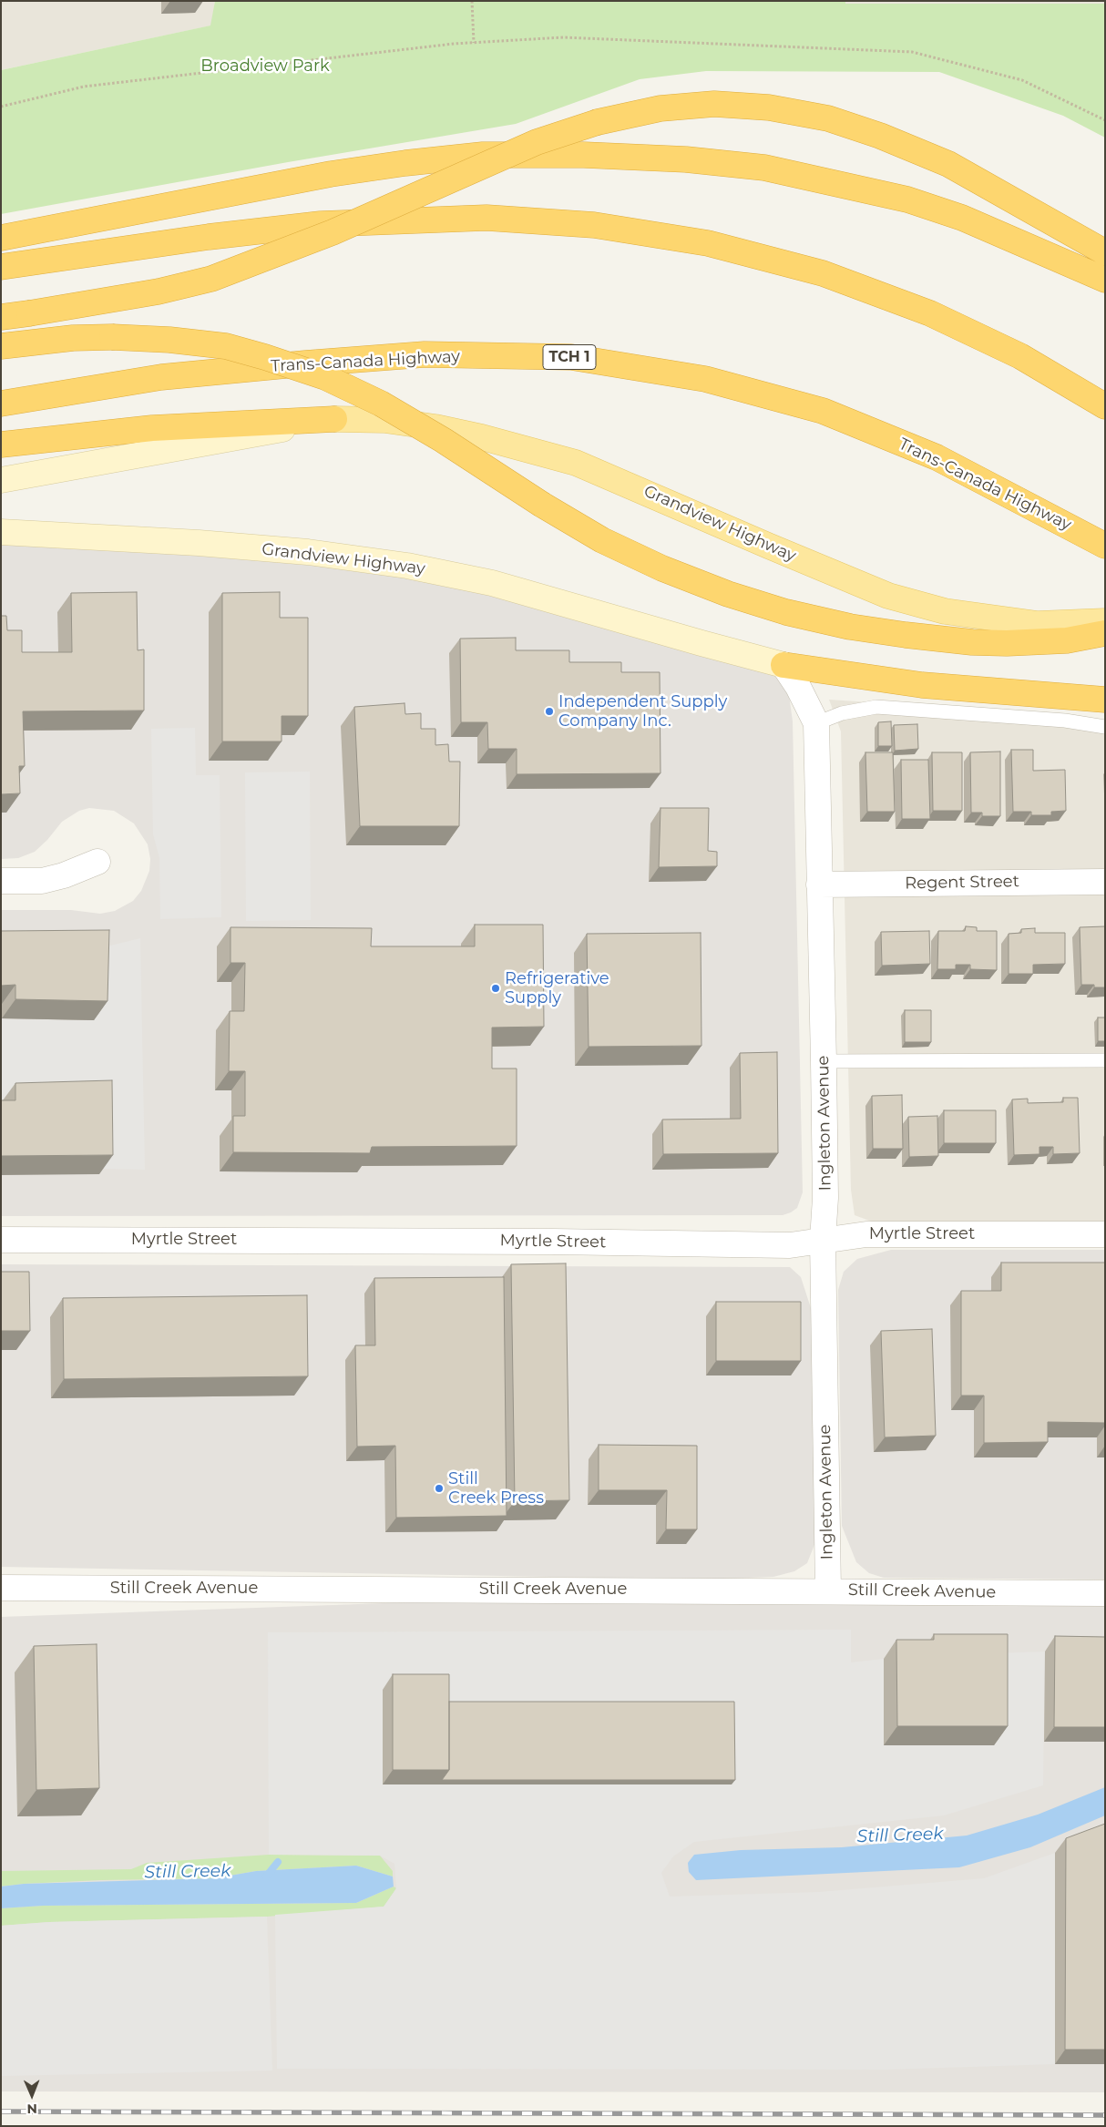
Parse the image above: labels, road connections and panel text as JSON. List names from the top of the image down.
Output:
{
  "streets": {
    "highway": ["TCH 1", "Trans-Canada Highway"],
    "main road": ["Grandview Highway"],
    "street": [
      "Regent Street",
      "Ingleton Avenue",
      "Myrtle Street",
      "Still Creek Avenue"
    ]
  },
  "crossings": [
    ["Grandview Highway", "Ingleton Avenue"],
    ["Regent Street", "Ingleton Avenue"],
    ["Ingleton Avenue", "Myrtle Street"],
    ["Ingleton Avenue", "Still Creek Avenue"]
  ],
  "water": ["Still Creek"],
  "parks": ["Broadview Park"],
  "places": ["Independent Supply Company Inc.", "Refrigerative Supply", "Still Creek Press"],
  "north": "bottom"
}
